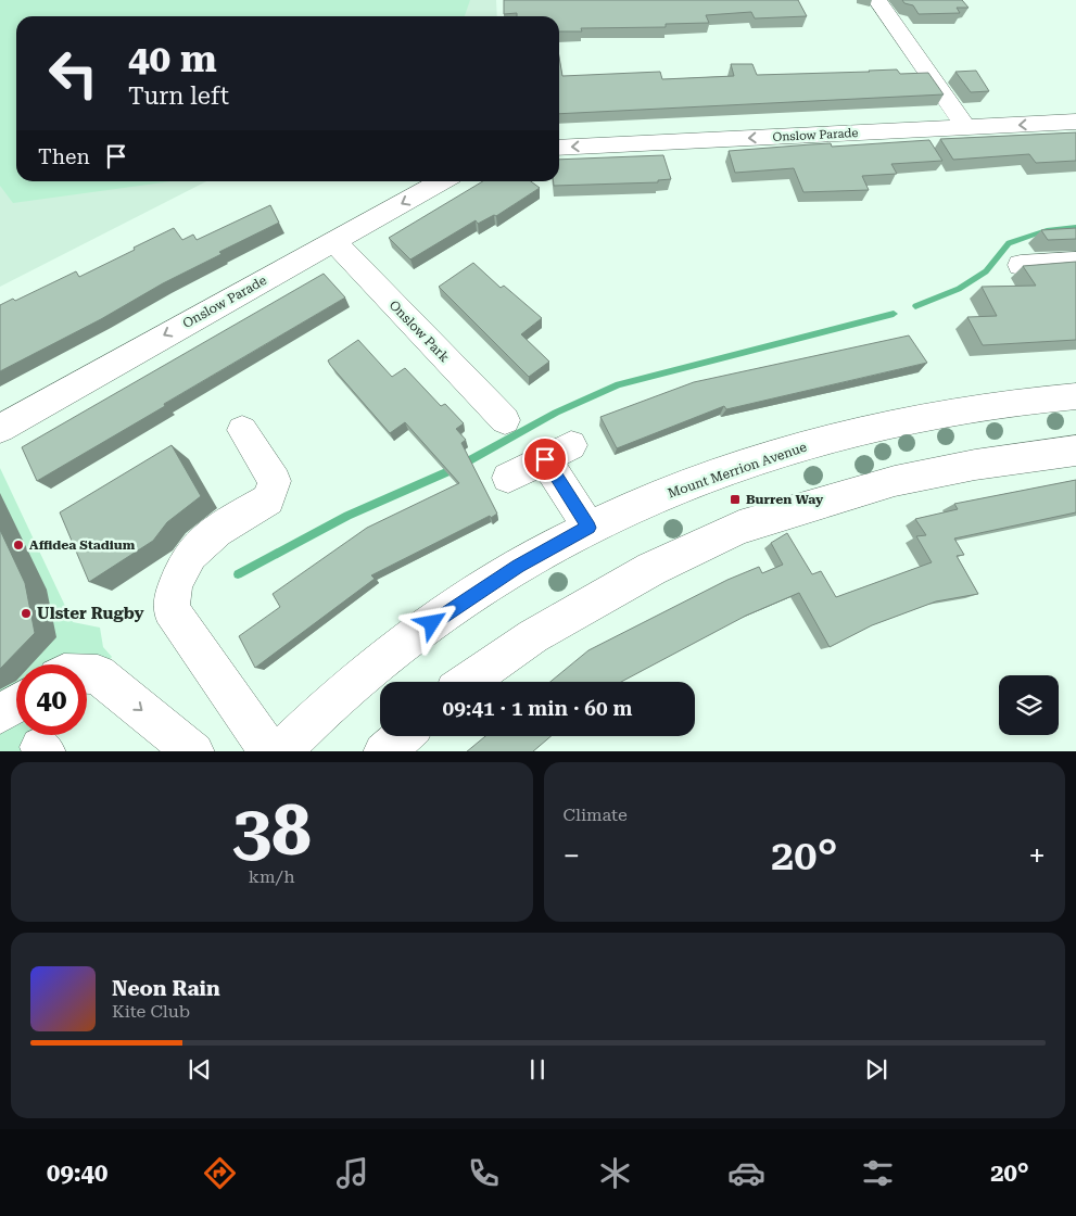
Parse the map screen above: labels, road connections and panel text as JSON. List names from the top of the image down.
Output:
{
  "streets": {
    "street": ["Onslow Parade", "Onslow Park", "Mount Merrion Avenue"]
  },
  "crossings": [
    ["Onslow Parade", "Onslow Park"]
  ],
  "one_way": ["Onslow Parade"],
  "places": {
    "transit": ["Burren Way"],
    "other": ["Affidea Stadium", "Ulster Rugby"]
  },
  "page": {
    "turn": ["40 m", "Turn left"],
    "then": "Then",
    "limit": "40",
    "trip": "09:41 · 1 min · 60 m",
    "tile": [
      ["38", "km/h"],
      "Climate"
    ],
    "heat": ["−", "20°", "+"],
    "song": ["Neon Rain", "Kite Club"],
    "tabs": ["09:40", "20°"]
  }
}
